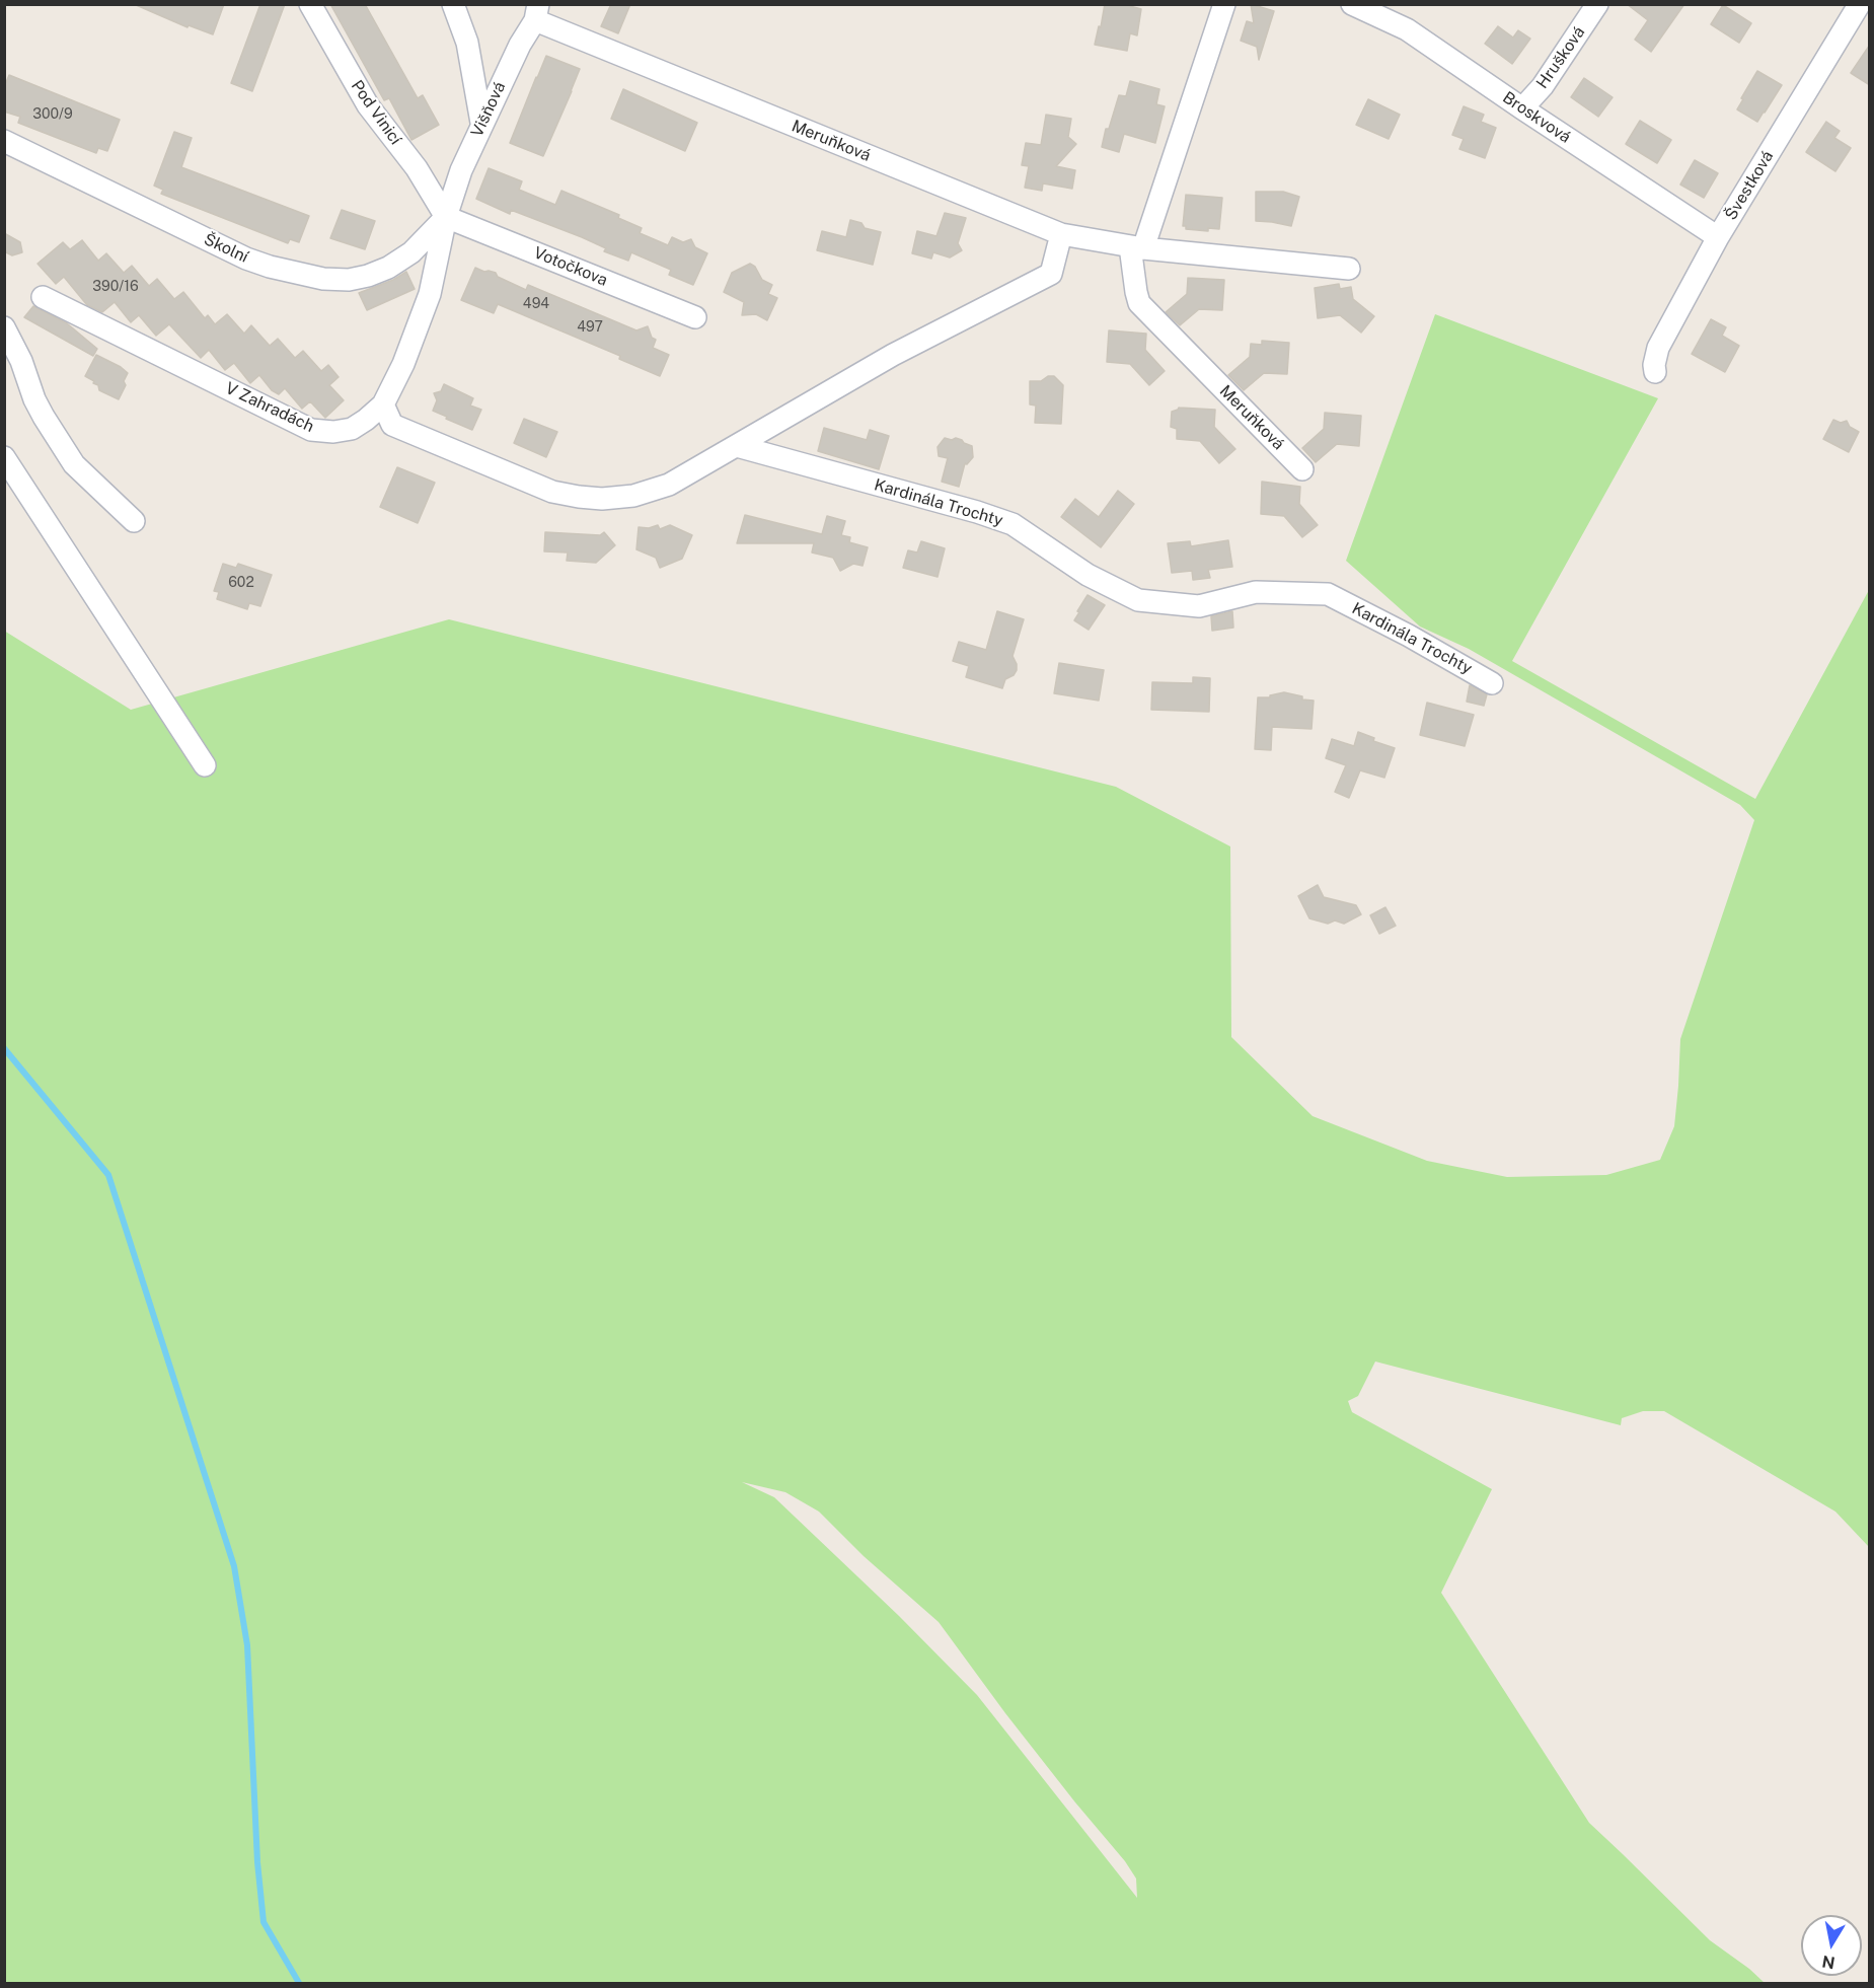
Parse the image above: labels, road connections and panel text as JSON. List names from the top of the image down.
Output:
{
  "streets": {
    "street": [
      "Hrušková",
      "Višňová",
      "Pod Vinicí",
      "Broskvová",
      "Meruňková",
      "Švestková",
      "Školní",
      "Votočkova",
      "V Zahradách",
      "Kardinála Trochty"
    ]
  },
  "crossings": [
    ["Hrušková", "Broskvová"],
    ["Višňová", "Pod Vinicí"],
    ["Višňová", "Meruňková"],
    ["Višňová", "Školní"],
    ["Višňová", "Votočkova"],
    ["Višňová", "V Zahradách"],
    ["Pod Vinicí", "Školní"],
    ["Pod Vinicí", "Votočkova"],
    ["Pod Vinicí", "V Zahradách"],
    ["Broskvová", "Švestková"],
    ["Školní", "Votočkova"],
    ["Školní", "V Zahradách"],
    ["Votočkova", "V Zahradách"]
  ],
  "house_numbers": [
    "300/9",
    "390/16",
    "494",
    "497",
    "602"
  ],
  "north": "bottom"
}
